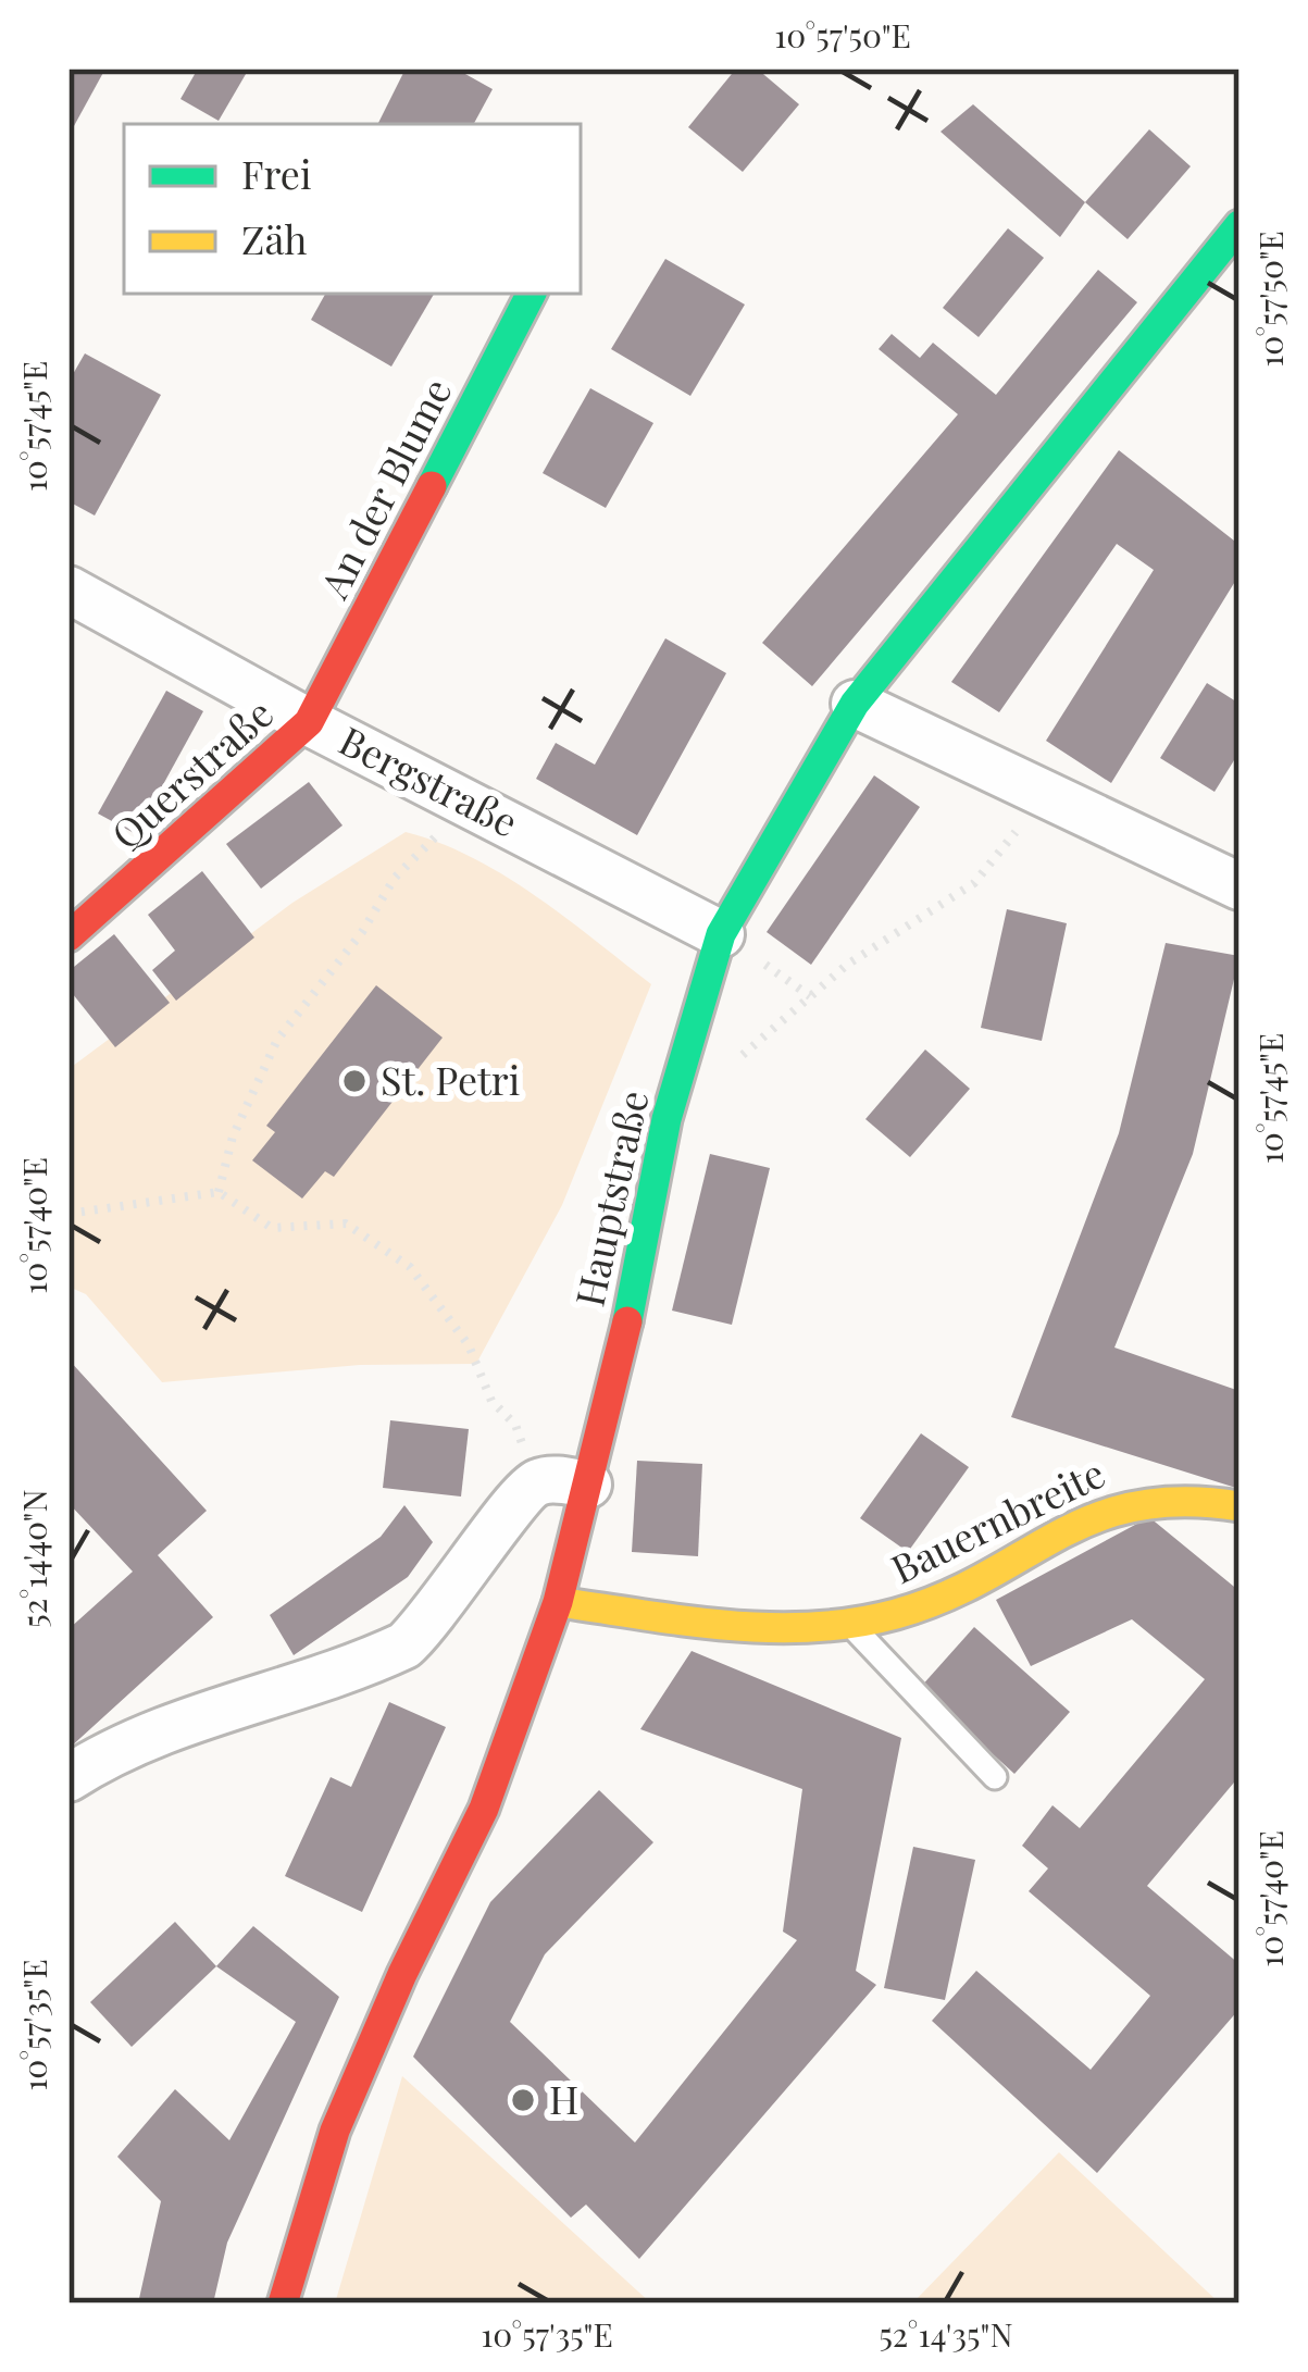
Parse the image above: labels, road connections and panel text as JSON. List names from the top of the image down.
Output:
{
  "streets": {
    "main road": [
      "An der Blume",
      "Querstraße",
      "Hauptstraße",
      "Bauernbreite"
    ],
    "street": ["Bergstraße"]
  },
  "crossings": [
    ["An der Blume", "Querstraße"],
    ["An der Blume", "Bergstraße"],
    ["Querstraße", "Bergstraße"],
    ["Bergstraße", "Hauptstraße"],
    ["Hauptstraße", "Bauernbreite"]
  ],
  "places": ["St. Petri", "H"],
  "legend": ["Frei", "Zäh"],
  "coordinates": [
    "10°57'50\"E",
    "10°57'45\"E",
    "10°57'40\"E",
    "52°14'40\"N",
    "10°57'35\"E",
    "52°14'35\"N"
  ]
}
